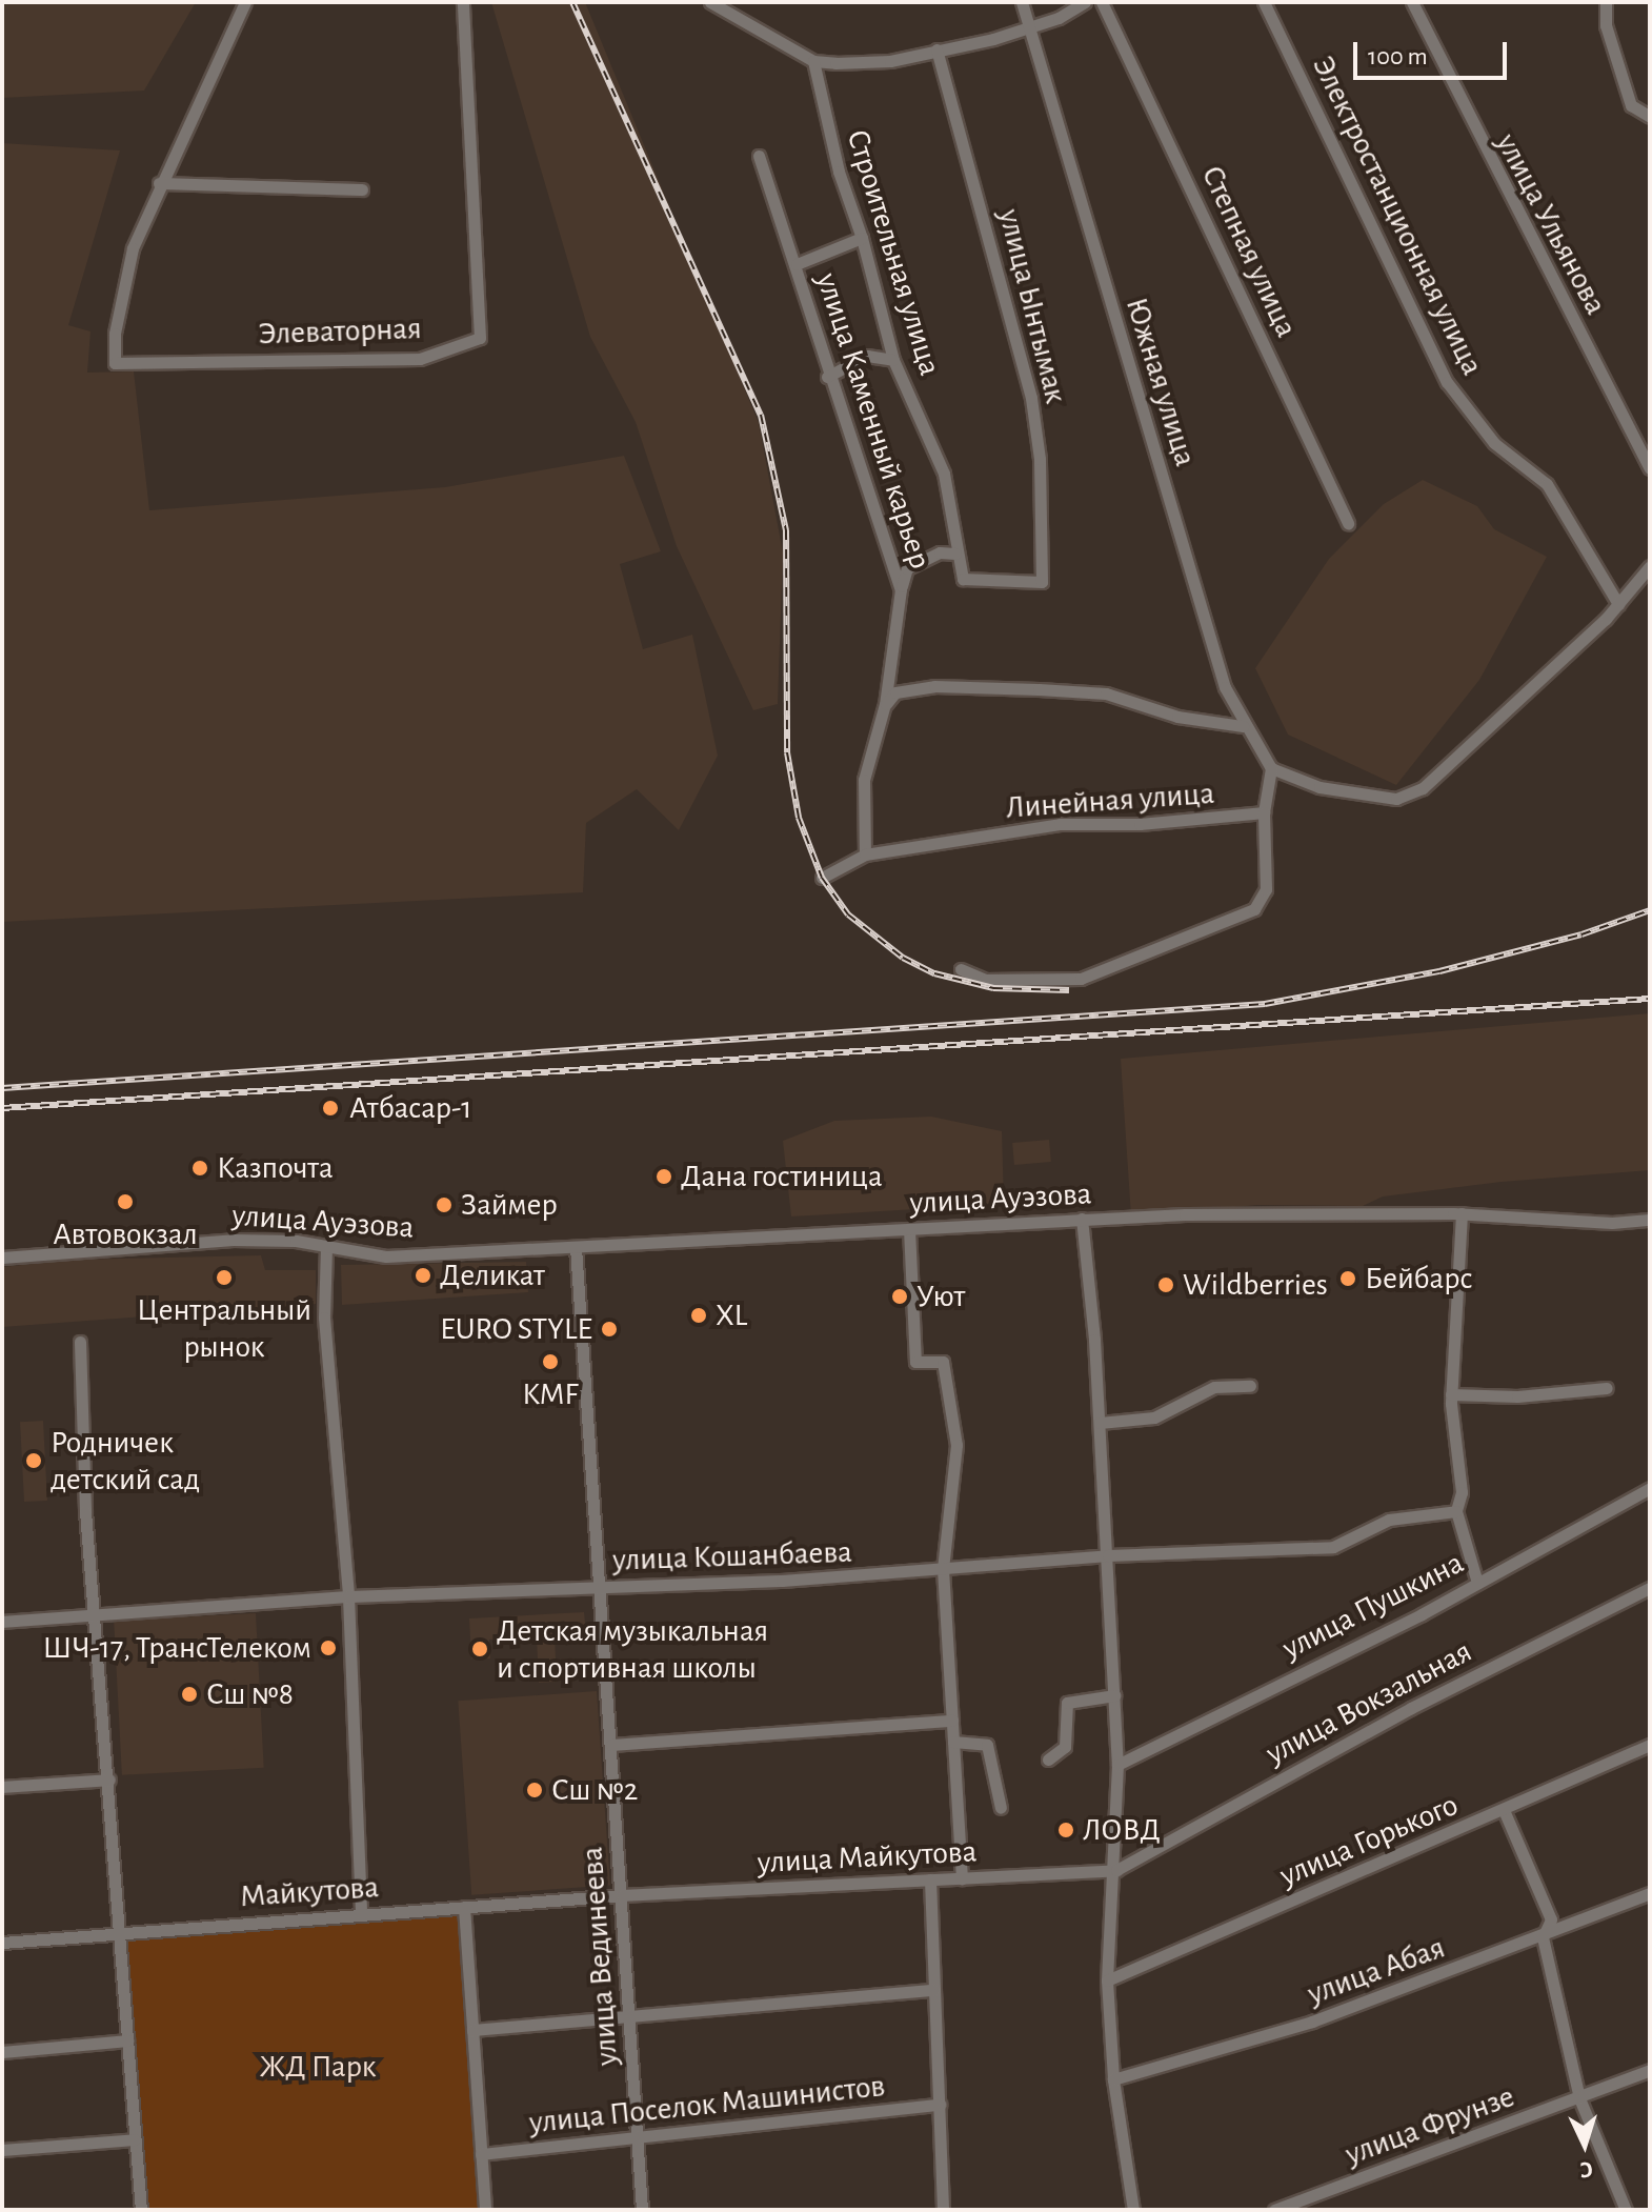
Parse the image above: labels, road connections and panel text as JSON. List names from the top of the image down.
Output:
{
  "streets": {
    "street": [
      "Электростанционная улица",
      "улица Ульянова",
      "Степная улица",
      "Строительная улица",
      "улица Ынтымак",
      "Элеваторная",
      "Южная улица",
      "улица Каменный карьер",
      "Линейная улица",
      "улица Ауэзова",
      "улица Кошанбаева",
      "улица Пушкина",
      "улица Вокзальная",
      "улица Горького",
      "улица Майкутова",
      "Майкутова",
      "улица Вединеева",
      "улица Абая",
      "улица Поселок Машинистов",
      "улица Фрунзе"
    ]
  },
  "crossings": [
    ["Строительная улица", "улица Ынтымак"],
    ["улица Каменный карьер", "Линейная улица"],
    ["улица Ауэзова", "улица Вединеева"],
    ["улица Кошанбаева", "улица Вединеева"],
    ["улица Вокзальная", "улица Майкутова"],
    ["улица Майкутова", "Майкутова"],
    ["улица Майкутова", "улица Вединеева"],
    ["Майкутова", "улица Вединеева"],
    ["улица Вединеева", "улица Поселок Машинистов"]
  ],
  "parks": ["ЖД Парк"],
  "places": [
    "Атбасар-1",
    "Казпочта",
    "Дана гостиница",
    "Автовокзал",
    "Займер",
    "Деликат",
    "Центральный рынок",
    "Бейбарс",
    "Wildberries",
    "Уют",
    "XL",
    "EURO STYLE",
    "KMF",
    "Родничек детский сад",
    "ШЧ-17, ТрансТелеком",
    "Детская музыкальная и спортивная школы",
    "Сш №8",
    "Сш №2",
    "ЛОВД"
  ],
  "scale_bar": "100 m",
  "north": "bottom"
}
